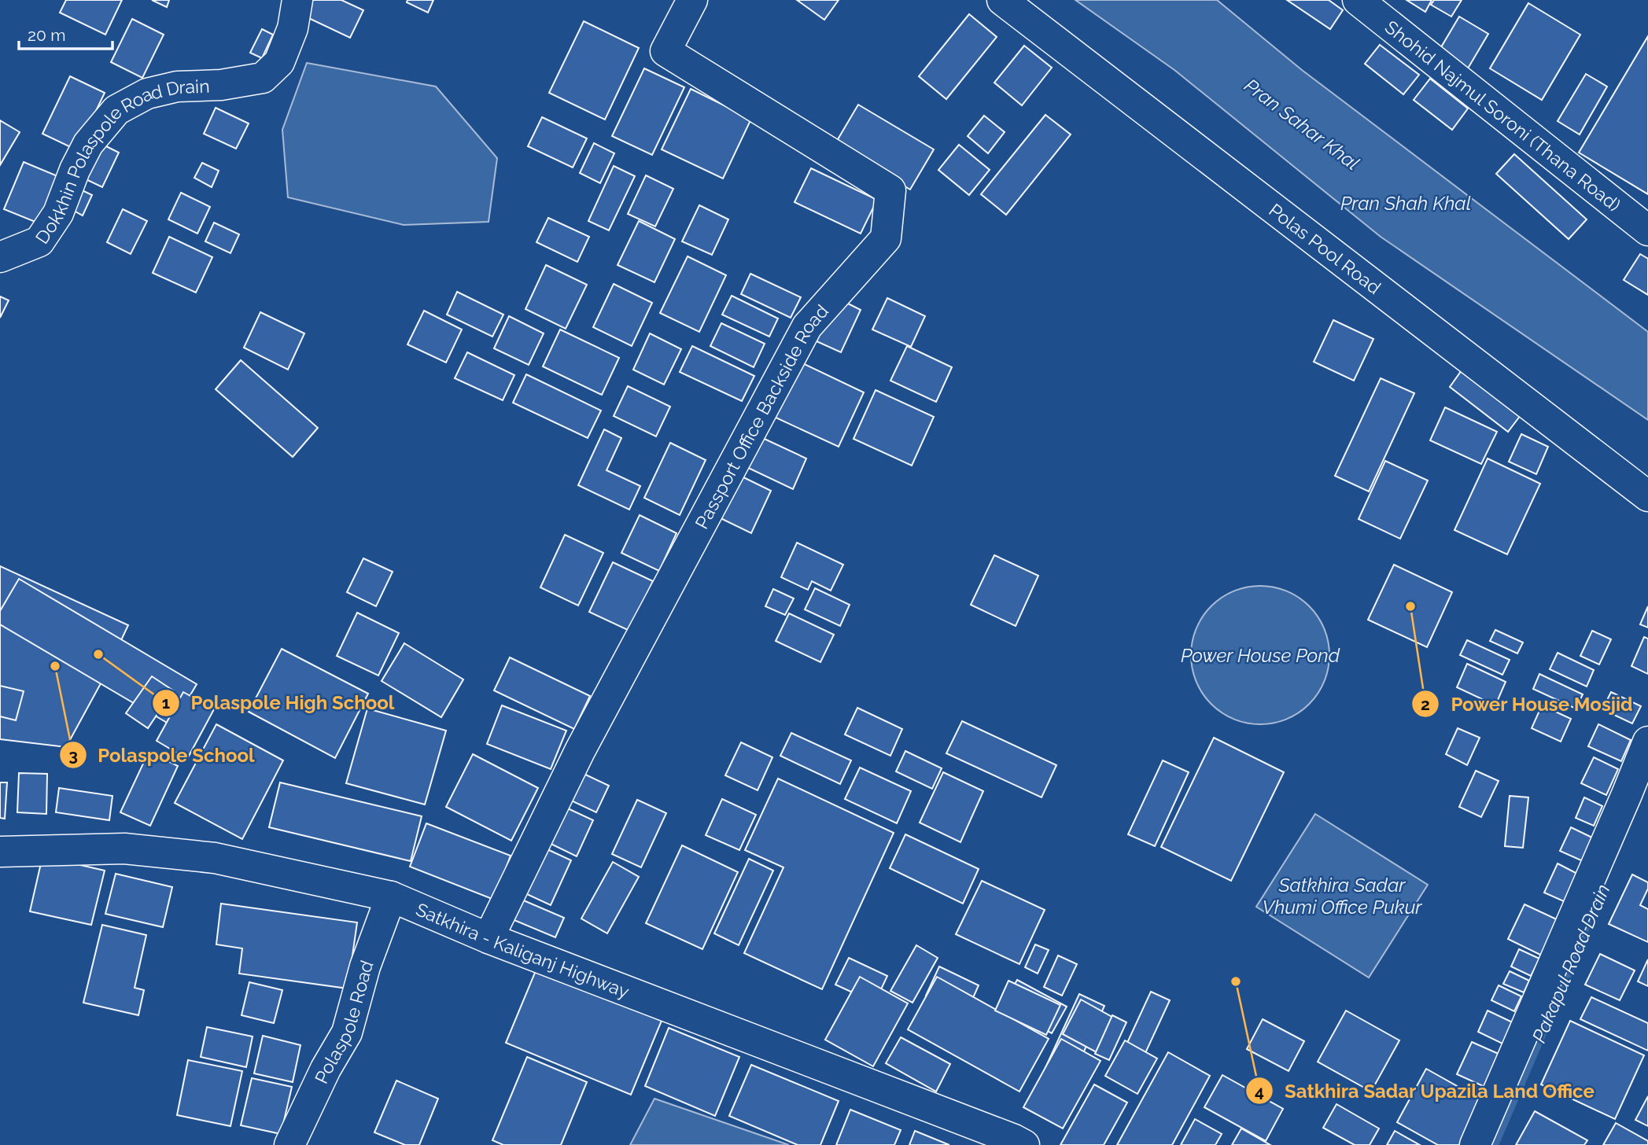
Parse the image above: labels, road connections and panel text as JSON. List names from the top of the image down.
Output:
{
  "streets": {
    "main road": [
      "Shohid Najmul Soroni (Thana Road)",
      "Dokkhin Polaspole Road Drain",
      "Polas Pool Road",
      "Passport Office Backside Road",
      "Satkhira - Kaliganj Highway",
      "Polaspole Road"
    ]
  },
  "crossings": [
    ["Passport Office Backside Road", "Satkhira - Kaliganj Highway"],
    ["Satkhira - Kaliganj Highway", "Polaspole Road"]
  ],
  "water": [
    "Pran Sahar Khal",
    "Pran Shah Khal",
    "Power House Pond",
    "Satkhira Sadar Vhumi Office Pukur",
    "Pakapul Road Drain"
  ],
  "places": [
    "Power House Mosjid",
    "Polaspole High School",
    "Polaspole School",
    "Satkhira Sadar Upazila Land Office"
  ],
  "scale_bar": "20 m"
}
